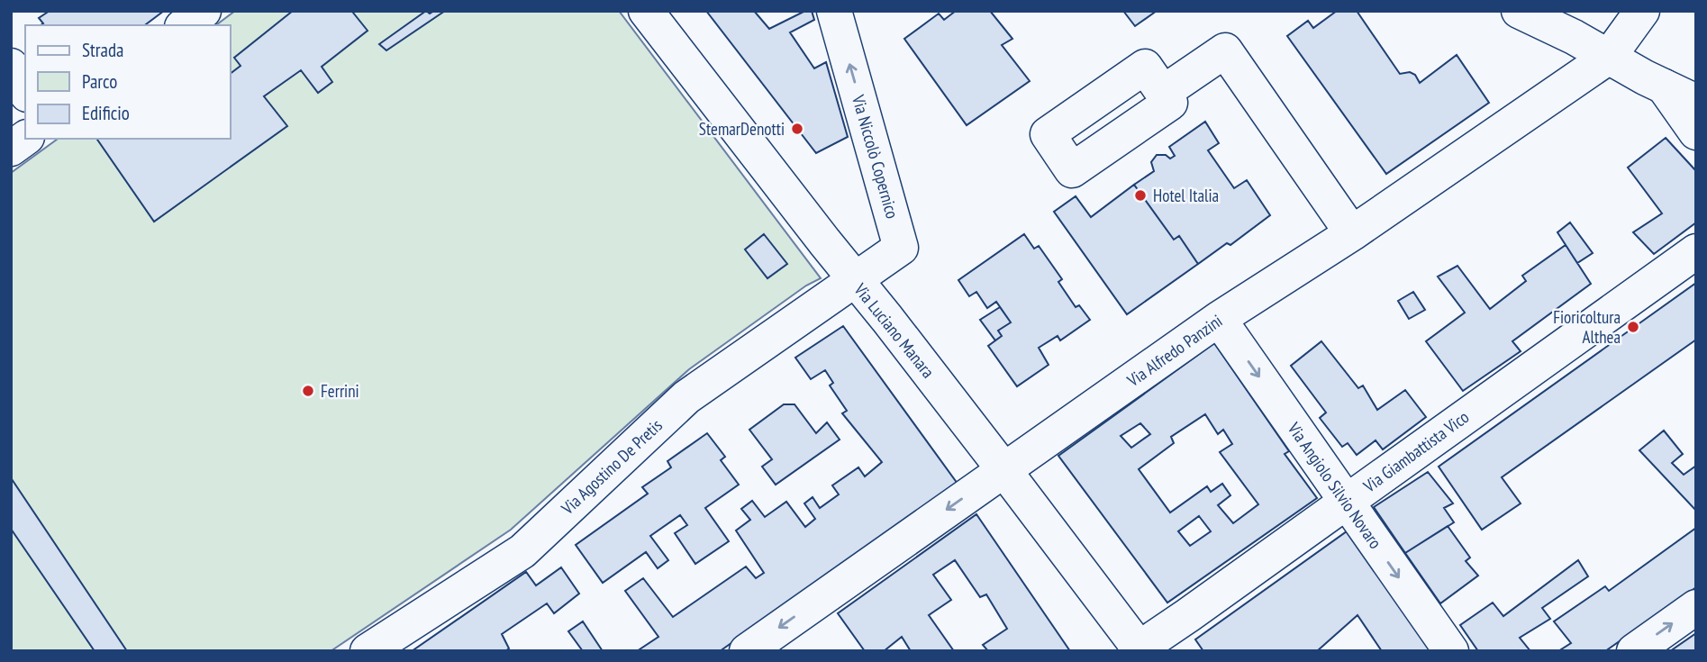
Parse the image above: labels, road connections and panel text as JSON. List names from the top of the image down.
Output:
{
  "streets": {
    "street": [
      "Via Niccolò Copernico",
      "Via Luciano Manara",
      "Via Alfredo Panzini",
      "Via Giambattista Vico",
      "Via Agostino De Pretis",
      "Via Angiolo Silvio Novaro"
    ]
  },
  "crossings": [
    ["Via Niccolò Copernico", "Via Luciano Manara"],
    ["Via Niccolò Copernico", "Via Agostino De Pretis"],
    ["Via Luciano Manara", "Via Alfredo Panzini"],
    ["Via Luciano Manara", "Via Giambattista Vico"],
    ["Via Luciano Manara", "Via Agostino De Pretis"],
    ["Via Alfredo Panzini", "Via Angiolo Silvio Novaro"],
    ["Via Giambattista Vico", "Via Angiolo Silvio Novaro"]
  ],
  "one_way": ["Via Niccolò Copernico", "Via Angiolo Silvio Novaro"],
  "places": [
    "StemarDenotti",
    "Hotel Italia",
    "Fioricoltura Althea",
    "Ferrini"
  ],
  "legend": ["Strada", "Parco", "Edificio"]
}
